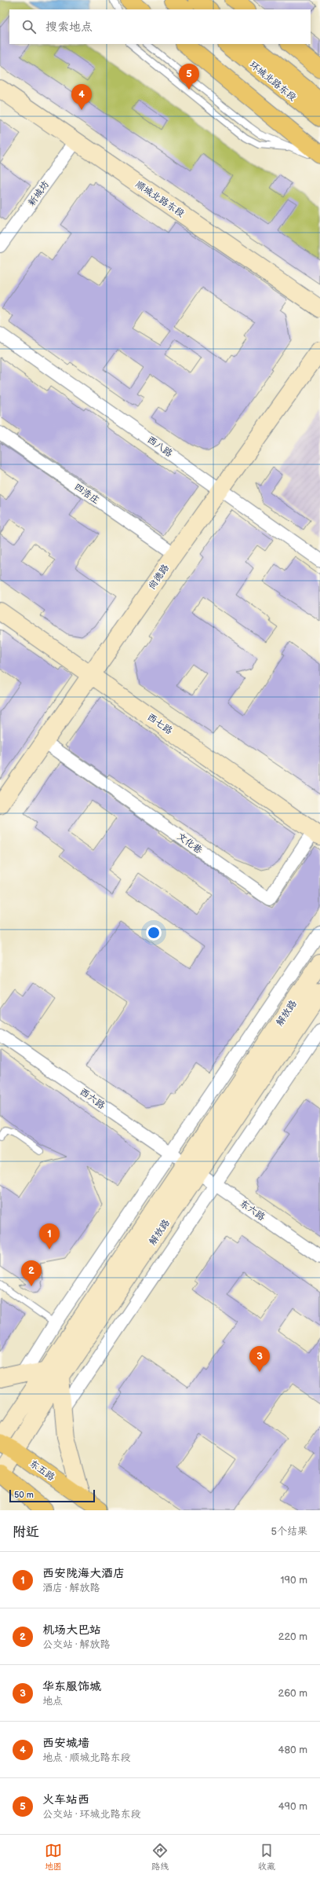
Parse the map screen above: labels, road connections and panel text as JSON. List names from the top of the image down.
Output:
{
  "streets": {
    "main road": ["环城北路东段", "东五路"],
    "street": [
      "新城坊",
      "顺城北路东段",
      "西八路",
      "四浩庄",
      "尚德路",
      "西七路",
      "文化巷",
      "解放路",
      "西六路",
      "东六路"
    ]
  },
  "crossings": [
    ["新城坊", "顺城北路东段"],
    ["西八路", "尚德路"],
    ["四浩庄", "尚德路"],
    ["尚德路", "西七路"],
    ["尚德路", "文化巷"],
    ["西七路", "文化巷"],
    ["解放路", "西六路"],
    ["解放路", "东六路"],
    ["解放路", "东五路"],
    ["西六路", "东六路"]
  ],
  "scale_bar": "50 m",
  "page": {
    "search": "搜索地点",
    "pins": [
      "5",
      "4",
      "1",
      "2",
      "3"
    ],
    "scale": "50 m",
    "heading": ["附近", "5个结果"],
    "list": [
      {
        "mark": "1",
        "name": "西安陇海大酒店",
        "note": "酒店 · 解放路",
        "value": "190 m"
      },
      {
        "mark": "2",
        "name": "机场大巴站",
        "note": "公交站 · 解放路",
        "value": "220 m"
      },
      {
        "mark": "3",
        "name": "华东服饰城",
        "note": "地点",
        "value": "260 m"
      },
      {
        "mark": "4",
        "name": "西安城墙",
        "note": "地点 · 顺城北路东段",
        "value": "480 m"
      },
      {
        "mark": "5",
        "name": "火车站西",
        "note": "公交站 · 环城北路东段",
        "value": "490 m"
      }
    ],
    "nav": ["地图", "路线", "收藏"]
  }
}
